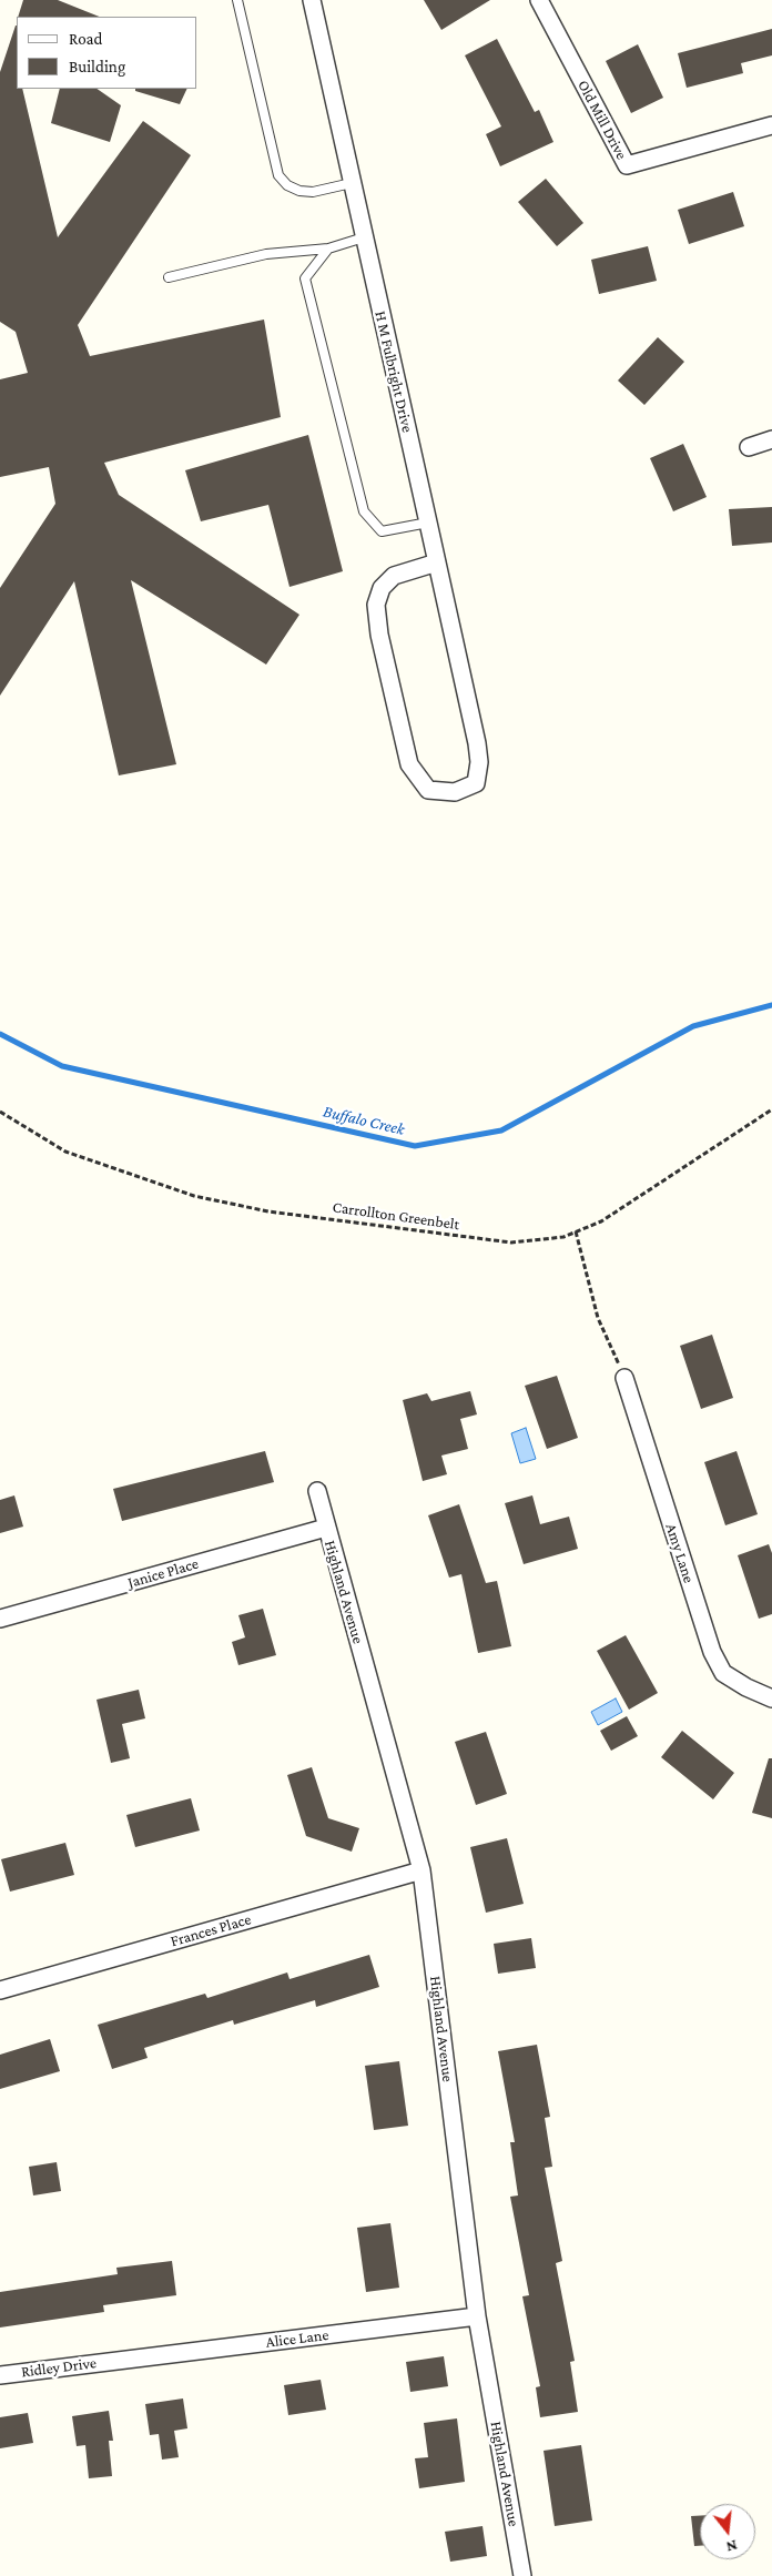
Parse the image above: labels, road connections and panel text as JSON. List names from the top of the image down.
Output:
{
  "streets": {
    "street": [
      "Old Mill Drive",
      "H M Fulbright Drive",
      "Amy Lane",
      "Janice Place",
      "Highland Avenue",
      "Frances Place",
      "Alice Lane",
      "Ridley Drive"
    ],
    "path": ["Carrollton Greenbelt"]
  },
  "crossings": [
    ["Janice Place", "Highland Avenue"],
    ["Highland Avenue", "Frances Place"],
    ["Highland Avenue", "Alice Lane"],
    ["Alice Lane", "Ridley Drive"]
  ],
  "water": ["Buffalo Creek"],
  "legend": ["Road", "Building"],
  "north": "bottom"
}
